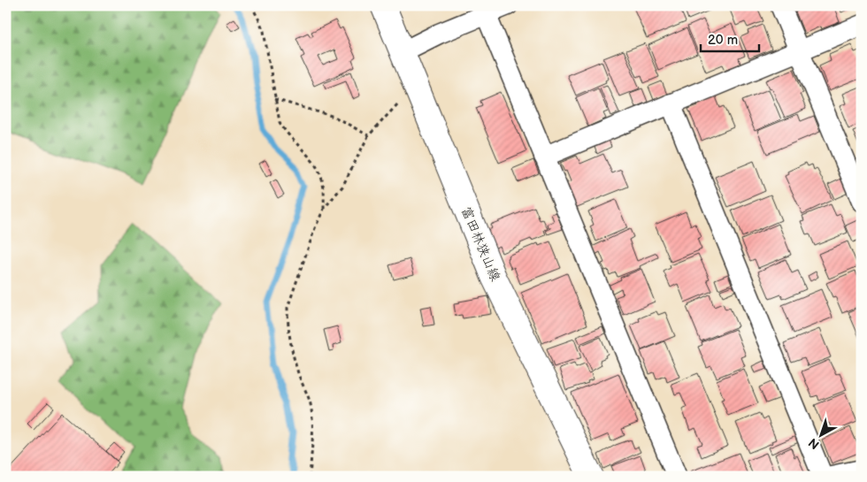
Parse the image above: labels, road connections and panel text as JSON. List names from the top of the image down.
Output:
{
  "streets": {
    "main road": ["富田林狭山線"]
  },
  "scale_bar": "20 m",
  "north": "bottom left"
}
